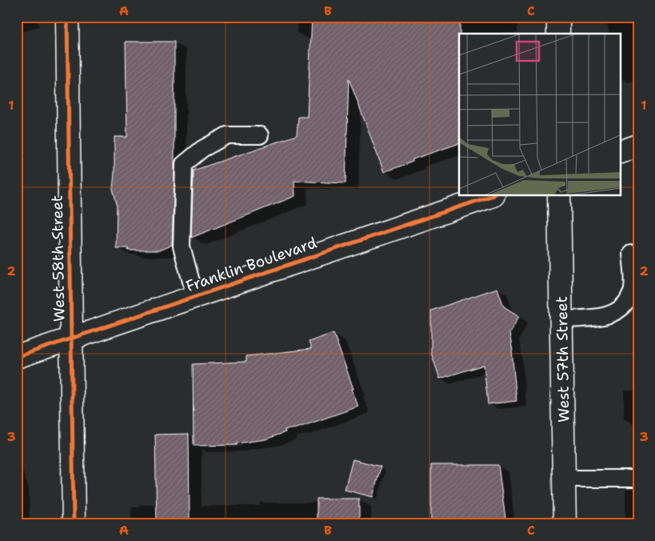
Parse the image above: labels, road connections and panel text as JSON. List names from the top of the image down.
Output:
{
  "streets": {
    "street": ["West 58th Street", "Franklin Boulevard", "West 57th Street"]
  },
  "crossings": [
    ["West 58th Street", "Franklin Boulevard"]
  ],
  "grid": {
    "columns": ["A", "B", "C"],
    "rows": ["1", "2", "3"]
  }
}
